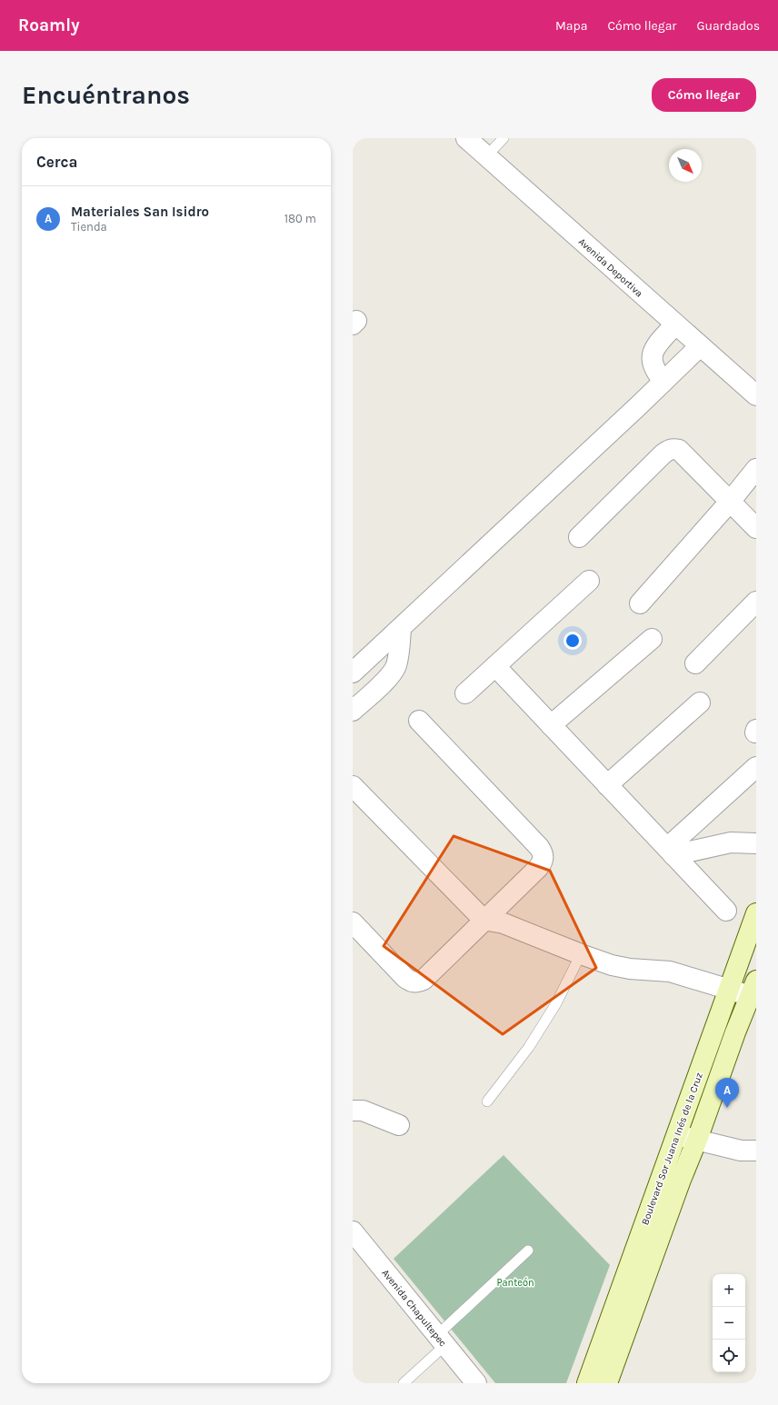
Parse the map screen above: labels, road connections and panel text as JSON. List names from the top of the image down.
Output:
{
  "streets": {
    "main road": ["Boulevard Sor Juana Inés de la Cruz"],
    "street": ["Avenida Deportiva", "Avenida Chapultepec"]
  },
  "parks": ["Panteón"],
  "north": "bottom right",
  "page": {
    "header": "Roamly",
    "nav": ["Mapa", "Cómo llegar", "Guardados"],
    "buttons": "Cómo llegar",
    "title": "Encuéntranos",
    "heading": "Cerca",
    "list": [
      {
        "mark": "A",
        "name": "Materiales San Isidro",
        "note": "Tienda",
        "value": "180 m"
      }
    ],
    "pins": "A",
    "map_buttons": ["+", "−"]
  }
}
